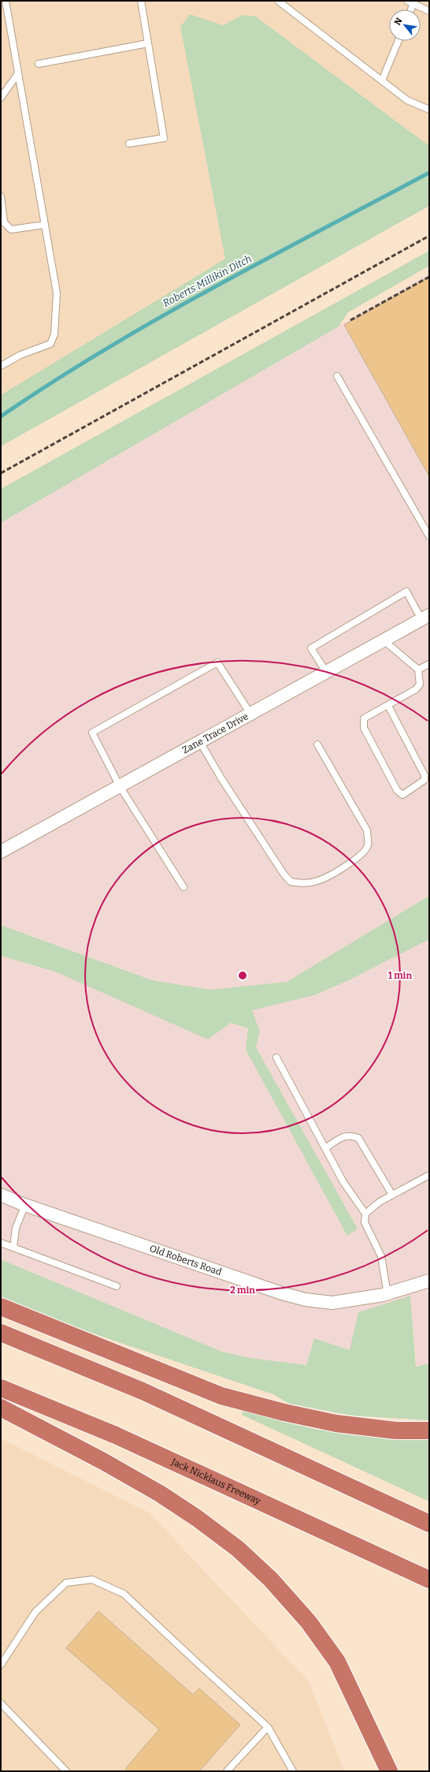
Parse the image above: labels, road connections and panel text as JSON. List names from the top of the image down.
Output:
{
  "streets": {
    "highway": ["Jack Nicklaus Freeway"],
    "street": ["Zane Trace Drive", "Old Roberts Road"]
  },
  "water": ["Roberts Millikin Ditch"],
  "north": "top left",
  "rings": ["1 min", "2 min"]
}
